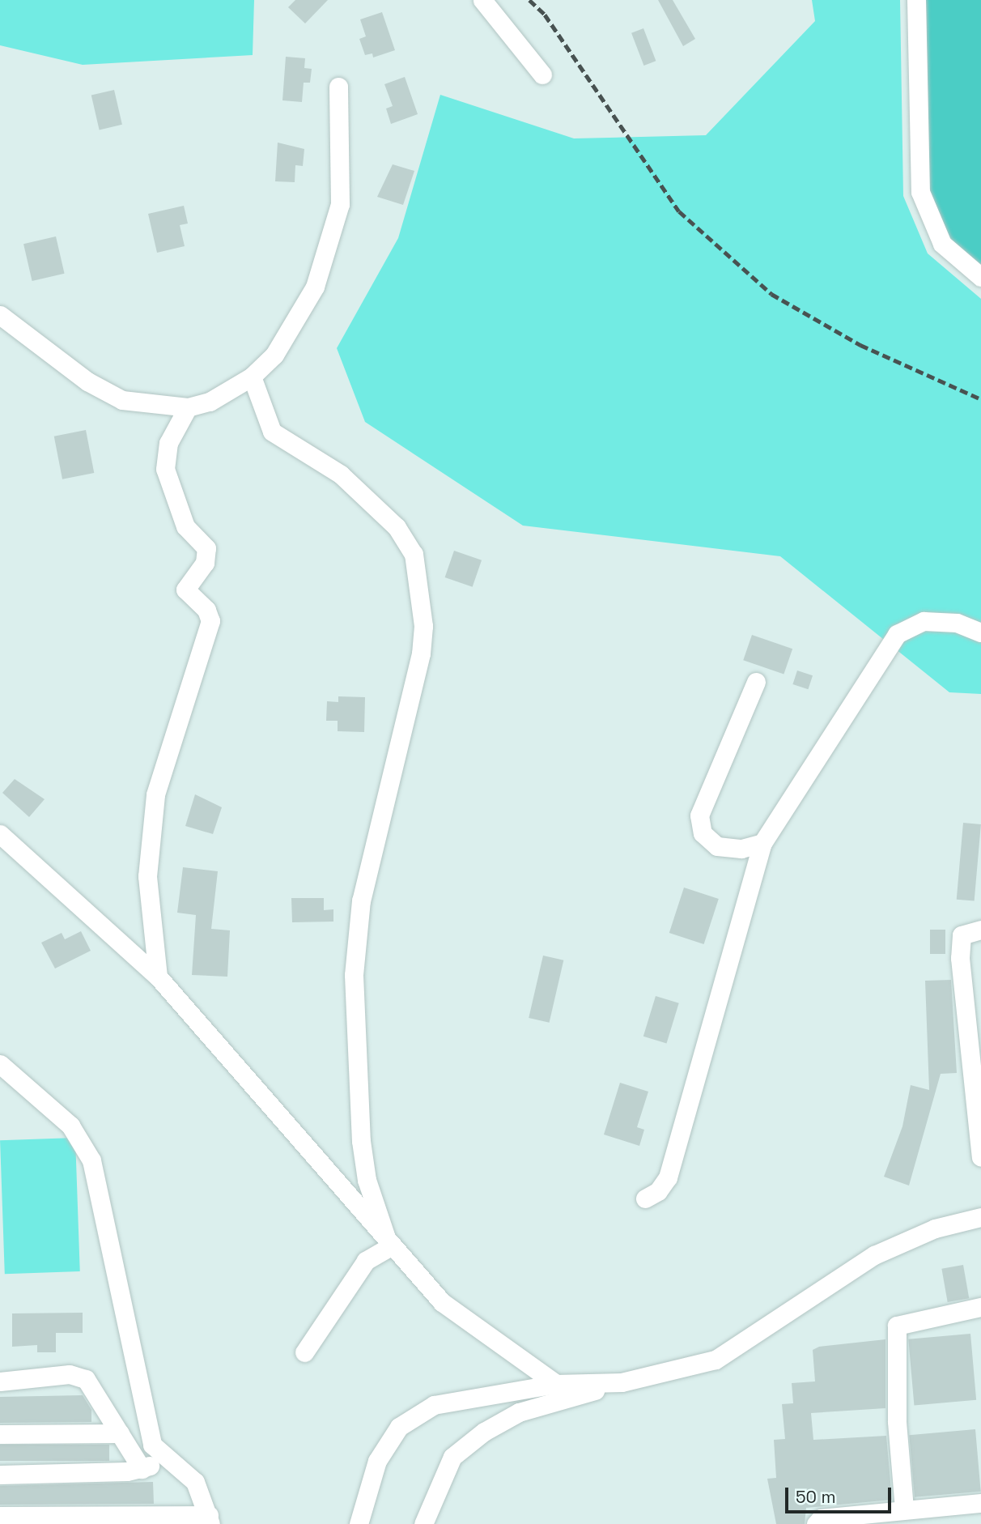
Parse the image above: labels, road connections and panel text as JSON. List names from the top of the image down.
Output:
{
  "scale_bar": "50 m"
}
